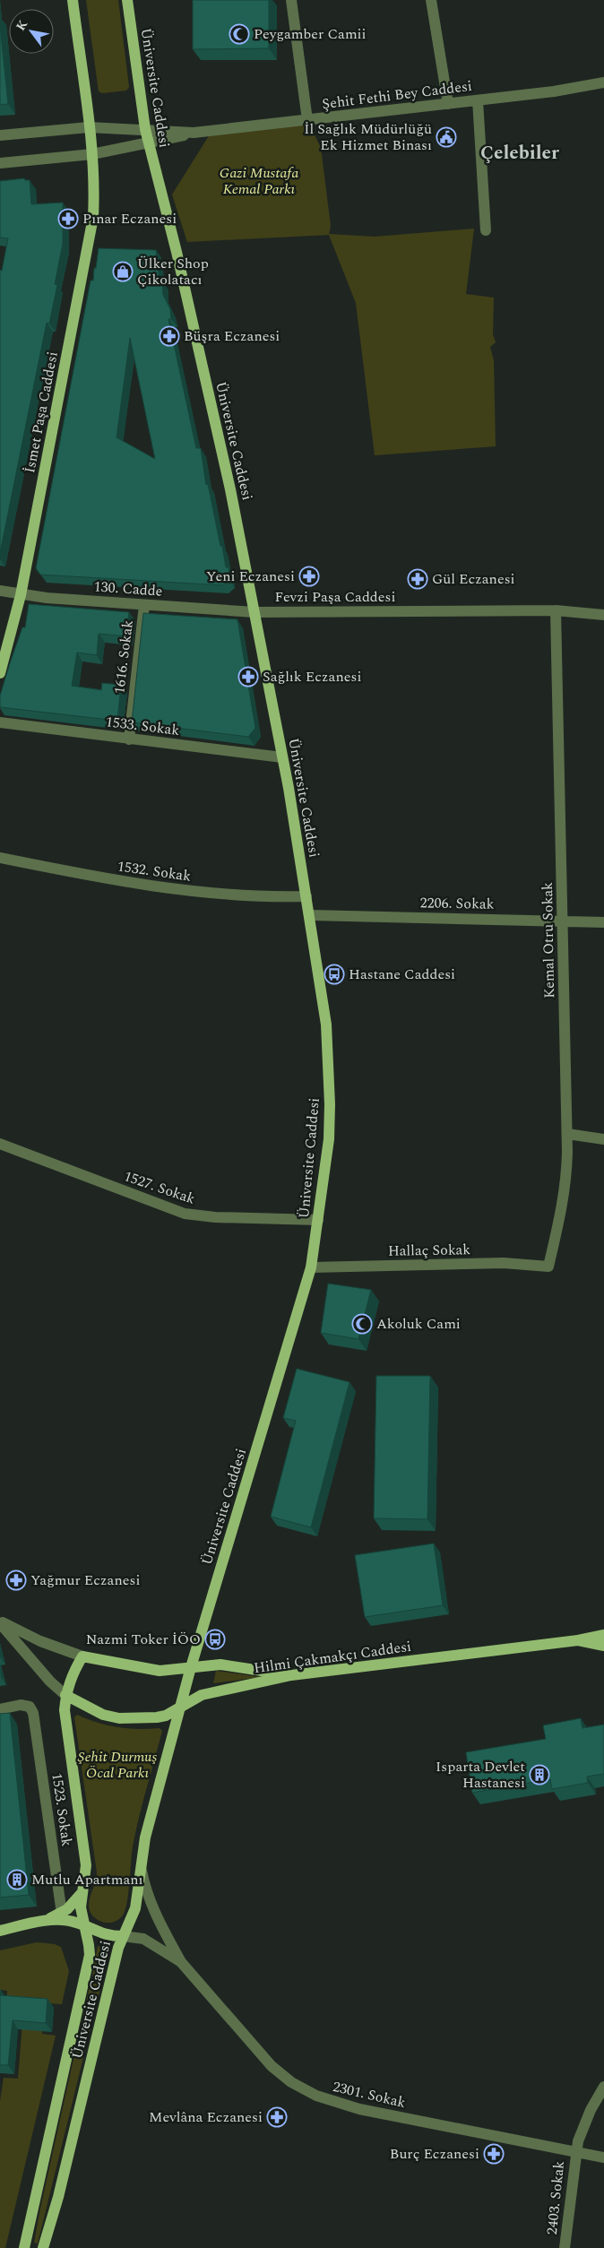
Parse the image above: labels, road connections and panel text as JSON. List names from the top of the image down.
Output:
{
  "streets": {
    "main road": ["Üniversite Caddesi", "İsmet Paşa Caddesi", "Hilmi Çakmakçı Caddesi"],
    "street": [
      "Şehit Fethi Bey Caddesi",
      "130. Cadde",
      "Fevzi Paşa Caddesi",
      "1616. Sokak",
      "1533. Sokak",
      "1532. Sokak",
      "2206. Sokak",
      "Kemal Otru Sokak",
      "1527. Sokak",
      "Hallaç Sokak",
      "1523. Sokak",
      "2301. Sokak",
      "2403. Sokak"
    ]
  },
  "crossings": [
    ["Üniversite Caddesi", "Şehit Fethi Bey Caddesi"],
    ["Üniversite Caddesi", "130. Cadde"],
    ["Üniversite Caddesi", "Fevzi Paşa Caddesi"],
    ["Üniversite Caddesi", "1533. Sokak"],
    ["Üniversite Caddesi", "1532. Sokak"],
    ["Üniversite Caddesi", "2206. Sokak"],
    ["Üniversite Caddesi", "1527. Sokak"],
    ["Üniversite Caddesi", "Hallaç Sokak"],
    ["Üniversite Caddesi", "Hilmi Çakmakçı Caddesi"],
    ["Üniversite Caddesi", "2301. Sokak"],
    ["Şehit Fethi Bey Caddesi", "İsmet Paşa Caddesi"],
    ["İsmet Paşa Caddesi", "130. Cadde"],
    ["130. Cadde", "Fevzi Paşa Caddesi"],
    ["130. Cadde", "1616. Sokak"],
    ["Fevzi Paşa Caddesi", "Kemal Otru Sokak"],
    ["1616. Sokak", "1533. Sokak"],
    ["2206. Sokak", "Kemal Otru Sokak"],
    ["Kemal Otru Sokak", "Hallaç Sokak"],
    ["2301. Sokak", "2403. Sokak"]
  ],
  "districts": ["Çelebiler"],
  "parks": ["Gazi Mustafa Kemal Parkı", "Şehit Durmuş Öcal Parkı"],
  "places": {
    "mosque": ["Peygamber Camii", "Akoluk Cami"],
    "public building": ["İl Sağlık Müdürlüğü Ek Hizmet Binası"],
    "pharmacy": [
      "Pınar Eczanesi",
      "Büşra Eczanesi",
      "Yeni Eczanesi",
      "Gül Eczanesi",
      "Sağlık Eczanesi",
      "Yağmur Eczanesi",
      "Mevlâna Eczanesi",
      "Burç Eczanesi"
    ],
    "shop": ["Ülker Shop Çikolatacı"],
    "bus stop": ["Hastane Caddesi", "Nazmi Toker İÖO"],
    "building": ["Isparta Devlet Hastanesi", "Mutlu Apartmanı"]
  },
  "north": "top left"
}
